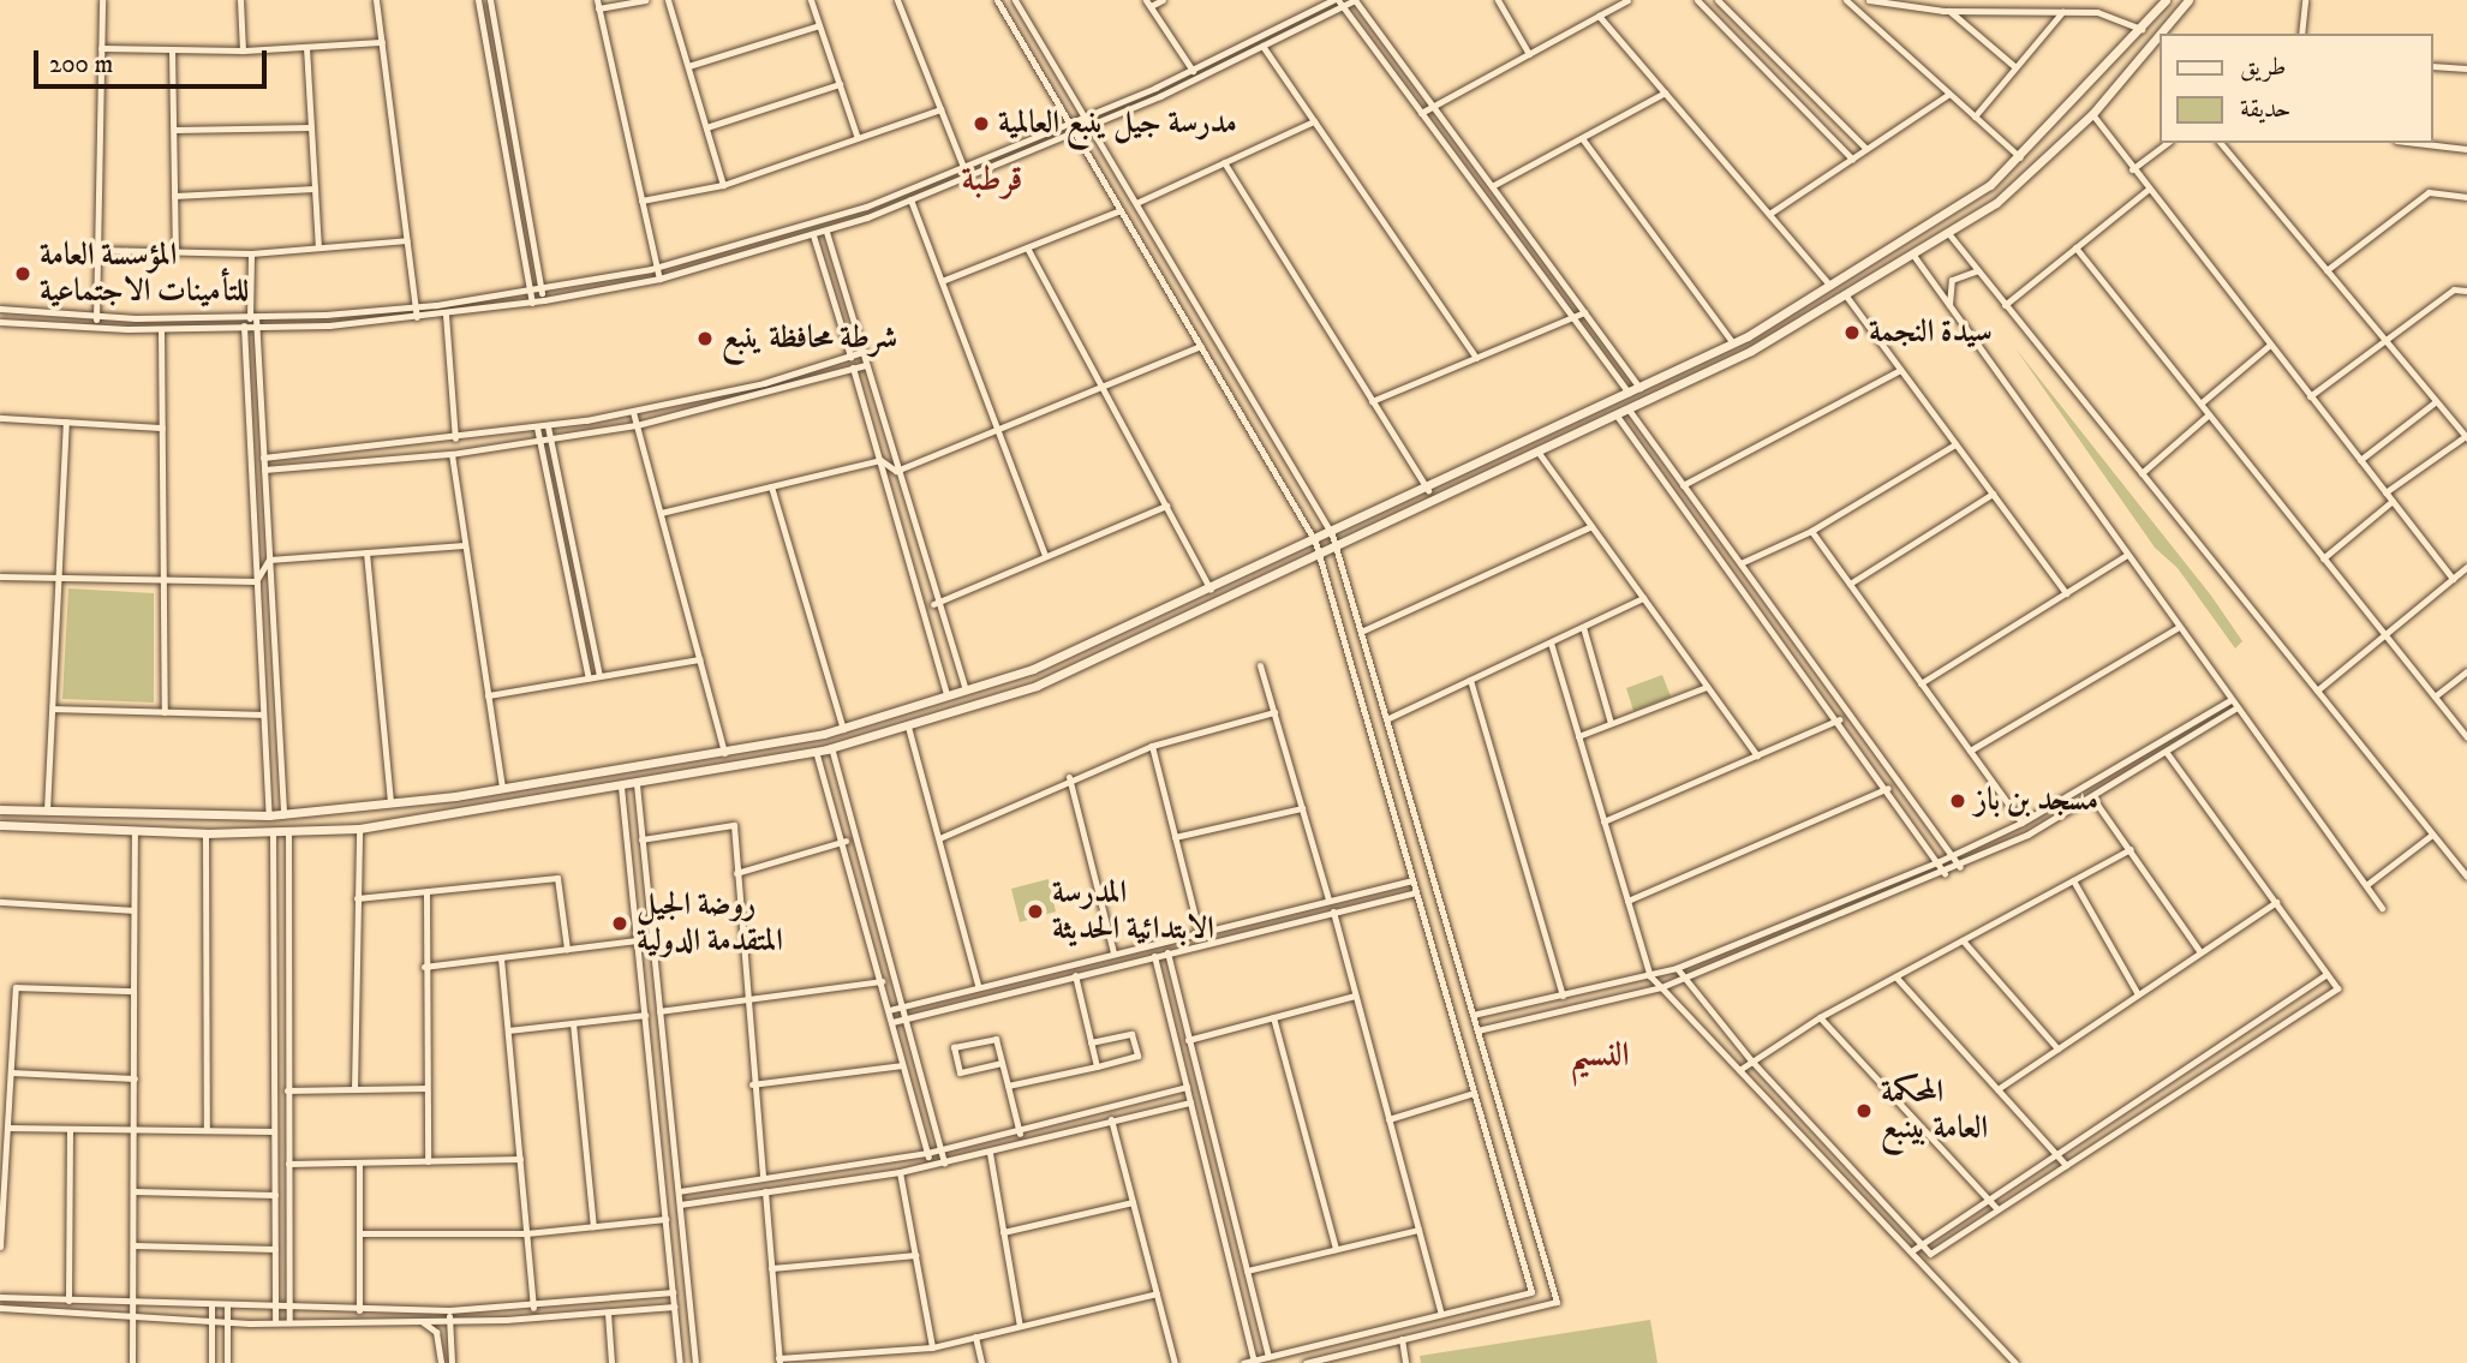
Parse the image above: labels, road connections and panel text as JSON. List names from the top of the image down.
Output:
{
  "districts": ["قرطبة", "النسيم"],
  "places": [
    "مدرسة جيل ينبع العالمية",
    "المؤسسة العامة للتأمينات الاجتماعية",
    "سيدة النجمة",
    "شرطة محافظة ينبع",
    "مسجد بن باز",
    "المدرسة الابتدائية الحديثة",
    "روضة الجيل المتقدمة الدولية",
    "المحكمة العامة بينبع"
  ],
  "legend": ["طريق", "حديقة"],
  "scale_bar": "200 m"
}
